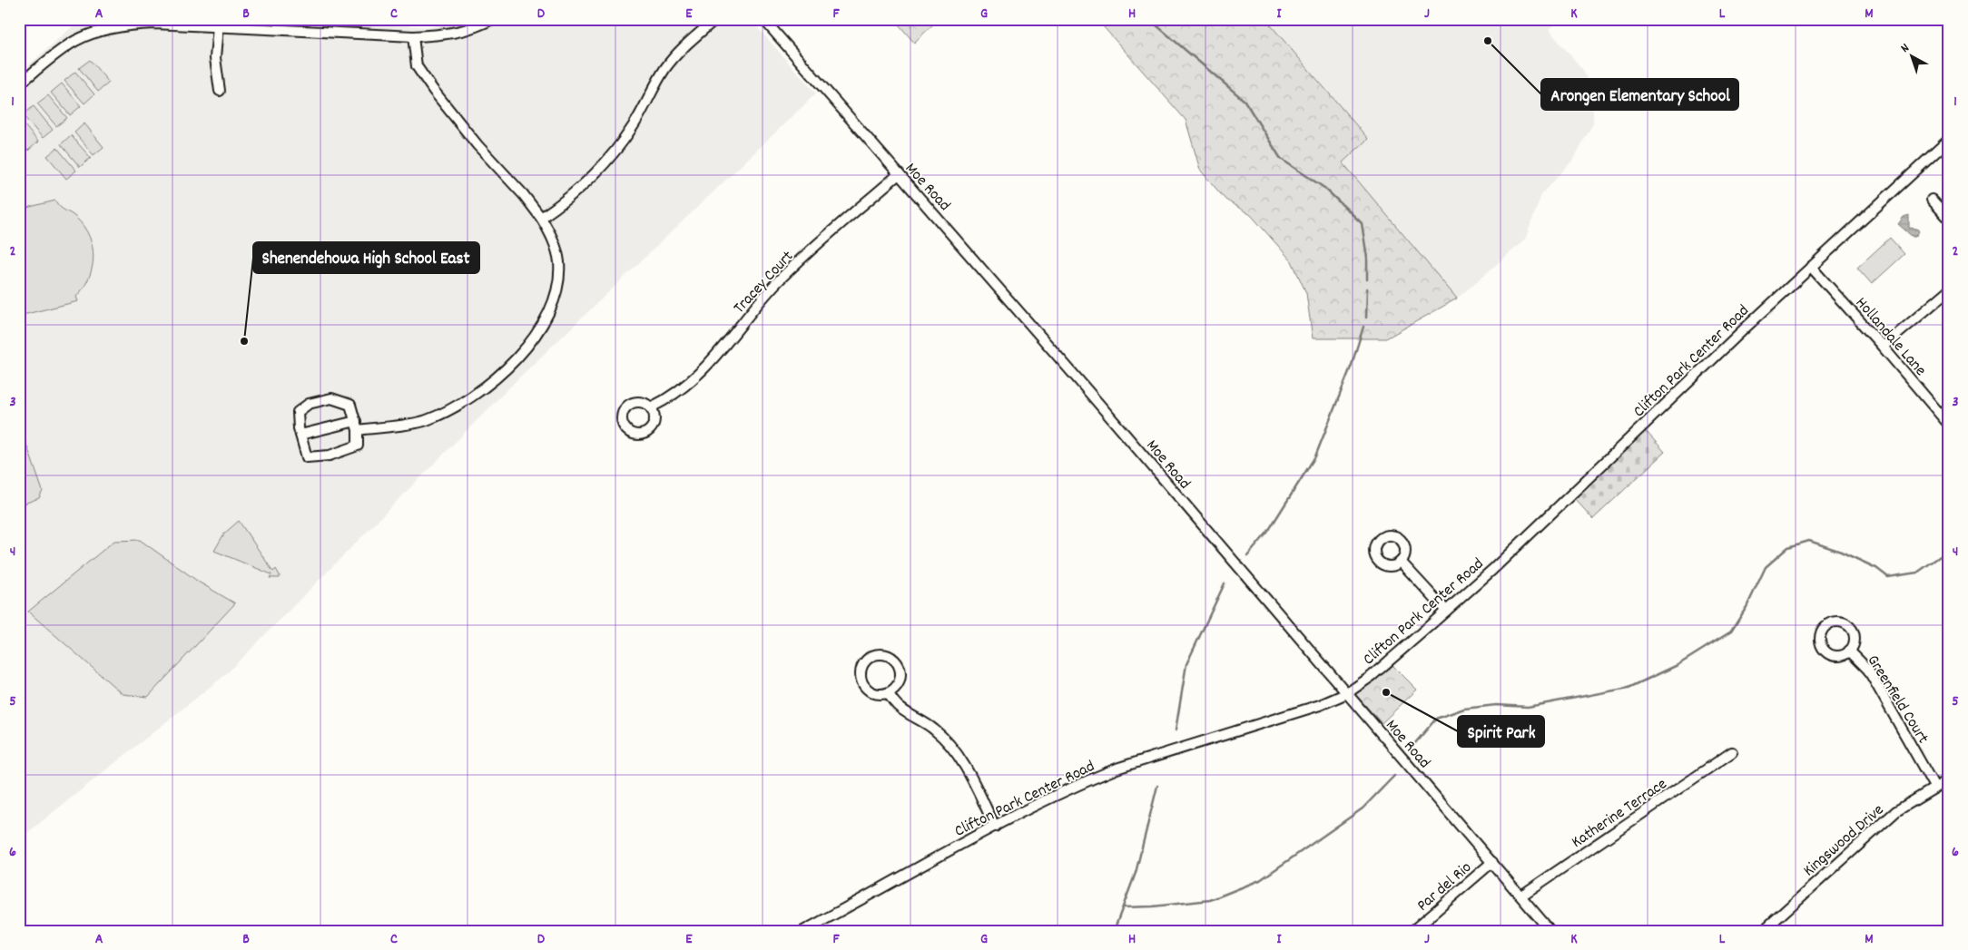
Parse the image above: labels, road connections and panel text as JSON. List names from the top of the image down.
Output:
{
  "streets": {
    "street": [
      "Moe Road",
      "Tracey Court",
      "Hollandale Lane",
      "Clifton Park Center Road",
      "Greenfield Court",
      "Katherine Terrace",
      "Kingswood Drive",
      "Par del Rio"
    ]
  },
  "crossings": [
    ["Moe Road", "Tracey Court"],
    ["Moe Road", "Clifton Park Center Road"],
    ["Moe Road", "Katherine Terrace"],
    ["Moe Road", "Par del Rio"],
    ["Hollandale Lane", "Clifton Park Center Road"],
    ["Greenfield Court", "Kingswood Drive"]
  ],
  "places": ["Arongen Elementary School", "Shenendehowa High School East", "Spirit Park"],
  "north": "top left",
  "grid": {
    "columns": [
      "A",
      "B",
      "C",
      "D",
      "E",
      "F",
      "G",
      "H",
      "I",
      "J",
      "K",
      "L",
      "M"
    ],
    "rows": [
      "1",
      "2",
      "3",
      "4",
      "5",
      "6"
    ]
  }
}
